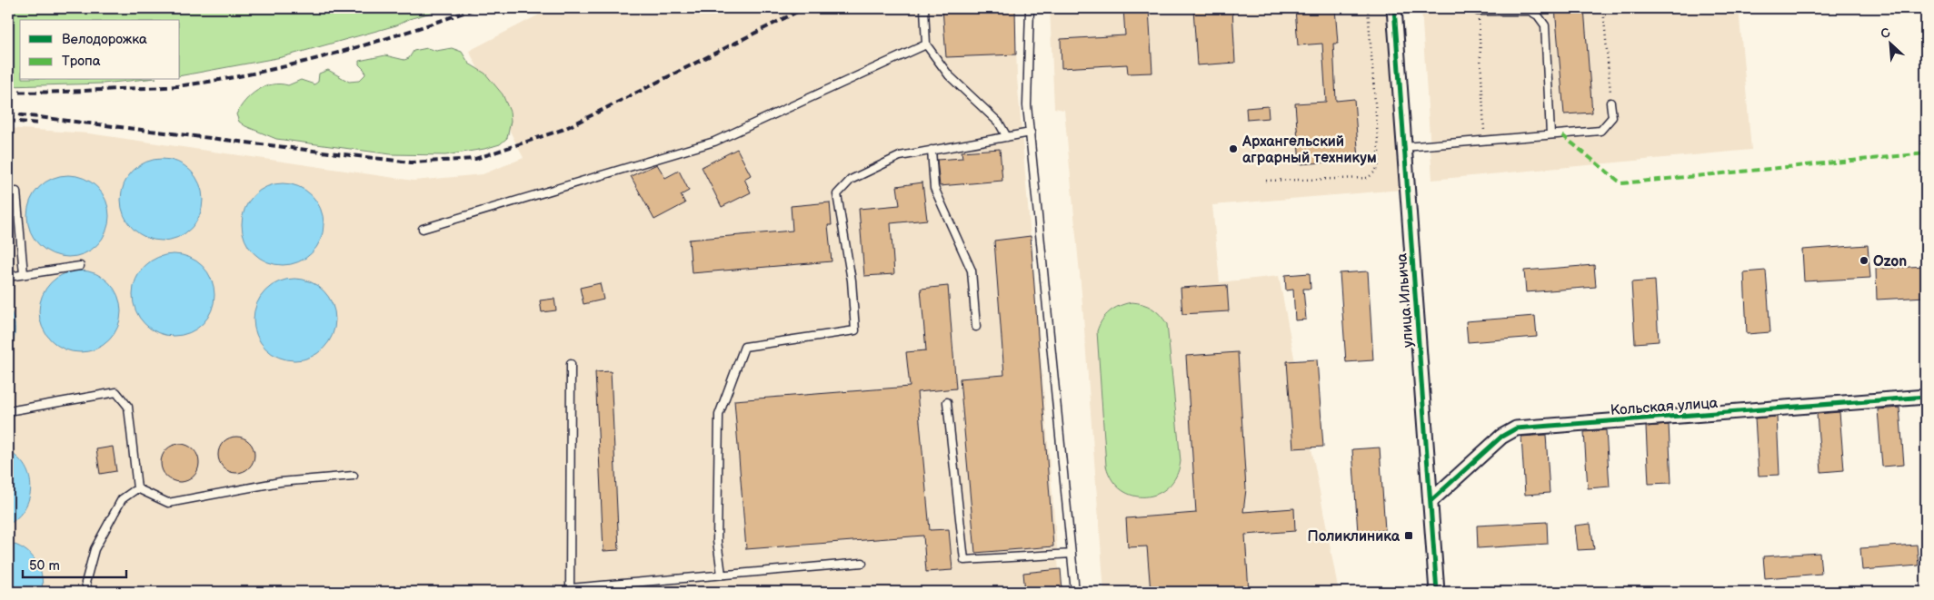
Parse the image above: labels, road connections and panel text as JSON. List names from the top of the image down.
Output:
{
  "streets": {
    "street": ["улица Ильича", "Кольская улица"]
  },
  "crossings": [
    ["улица Ильича", "Кольская улица"]
  ],
  "places": {
    "other": ["Архангельский аграрный техникум", "Ozon"],
    "transit": ["Поликлиника"]
  },
  "legend": ["Велодорожка", "Тропа"],
  "scale_bar": "50 m",
  "north": "top left"
}
